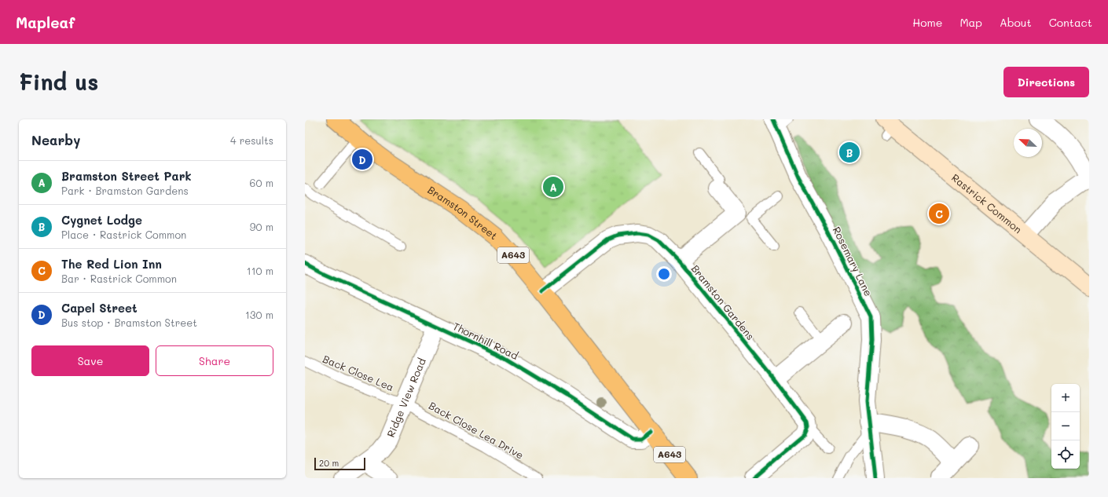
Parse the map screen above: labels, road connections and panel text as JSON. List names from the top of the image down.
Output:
{
  "streets": {
    "main road": ["Bramston Street", "A643"],
    "street": [
      "Rastrick Common",
      "Rosemary Lane",
      "Bramston Gardens",
      "Thornhill Road",
      "Ridge View Road"
    ],
    "lane": ["Back Close Lea", "Back Close Lea Drive"]
  },
  "crossings": [
    ["Bramston Street", "A643"],
    ["Bramston Street", "Bramston Gardens"],
    ["Bramston Street", "Thornhill Road"],
    ["A643", "Thornhill Road"],
    ["Thornhill Road", "Ridge View Road"],
    ["Back Close Lea", "Ridge View Road"],
    ["Back Close Lea", "Back Close Lea Drive"],
    ["Ridge View Road", "Back Close Lea Drive"]
  ],
  "scale_bar": "20 m",
  "north": "top left",
  "page": {
    "header": "Mapleaf",
    "nav": [
      "Home",
      "Map",
      "About",
      "Contact"
    ],
    "buttons": [
      "Directions",
      ["Save", "Share"]
    ],
    "title": "Find us",
    "heading": ["Nearby", "4 results"],
    "pins": [
      "B",
      "D",
      "A",
      "C"
    ],
    "list": [
      {
        "mark": "A",
        "name": "Bramston Street Park",
        "note": "Park · Bramston Gardens",
        "value": "60 m"
      },
      {
        "mark": "B",
        "name": "Cygnet Lodge",
        "note": "Place · Rastrick Common",
        "value": "90 m"
      },
      {
        "mark": "C",
        "name": "The Red Lion Inn",
        "note": "Bar · Rastrick Common",
        "value": "110 m"
      },
      {
        "mark": "D",
        "name": "Capel Street",
        "note": "Bus stop · Bramston Street",
        "value": "130 m"
      }
    ],
    "map_buttons": ["+", "−"],
    "scale": "20 m"
  }
}
